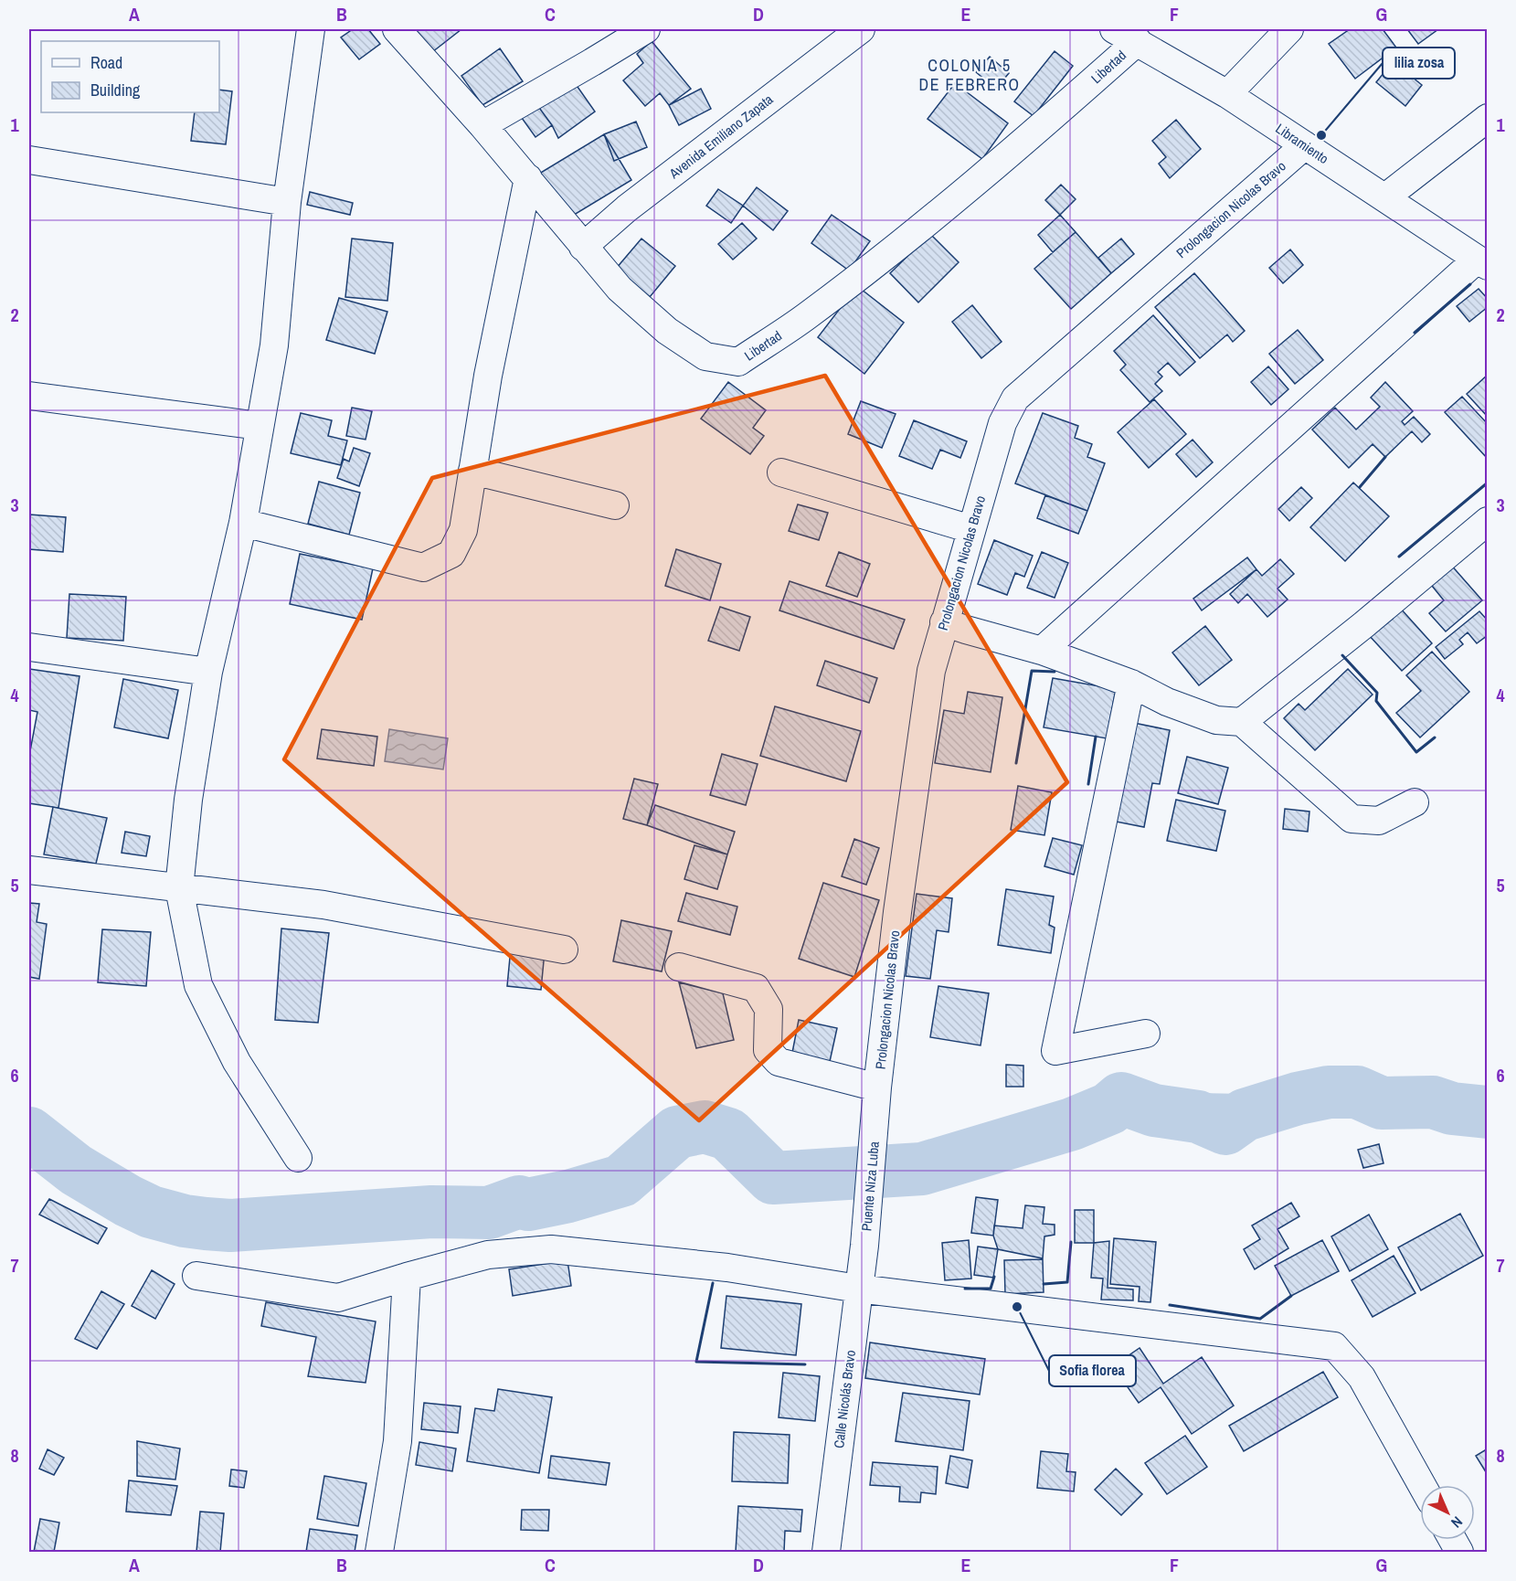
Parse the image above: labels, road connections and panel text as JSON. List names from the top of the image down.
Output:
{
  "streets": {
    "street": [
      "Libertad",
      "Avenida Emiliano Zapata",
      "Libramiento",
      "Prolongacion Nicolas Bravo",
      "Puente Niza Luba",
      "Calle Nicolás Bravo"
    ]
  },
  "crossings": [
    ["Libertad", "Avenida Emiliano Zapata"],
    ["Libertad", "Libramiento"],
    ["Libramiento", "Prolongacion Nicolas Bravo"],
    ["Prolongacion Nicolas Bravo", "Puente Niza Luba"],
    ["Puente Niza Luba", "Calle Nicolás Bravo"]
  ],
  "districts": ["COLONIA 5 DE FEBRERO"],
  "places": ["lilia zosa", "Sofia florea"],
  "legend": ["Road", "Building"],
  "north": "bottom right",
  "grid": {
    "columns": [
      "A",
      "B",
      "C",
      "D",
      "E",
      "F",
      "G"
    ],
    "rows": [
      "1",
      "2",
      "3",
      "4",
      "5",
      "6",
      "7",
      "8"
    ]
  }
}
